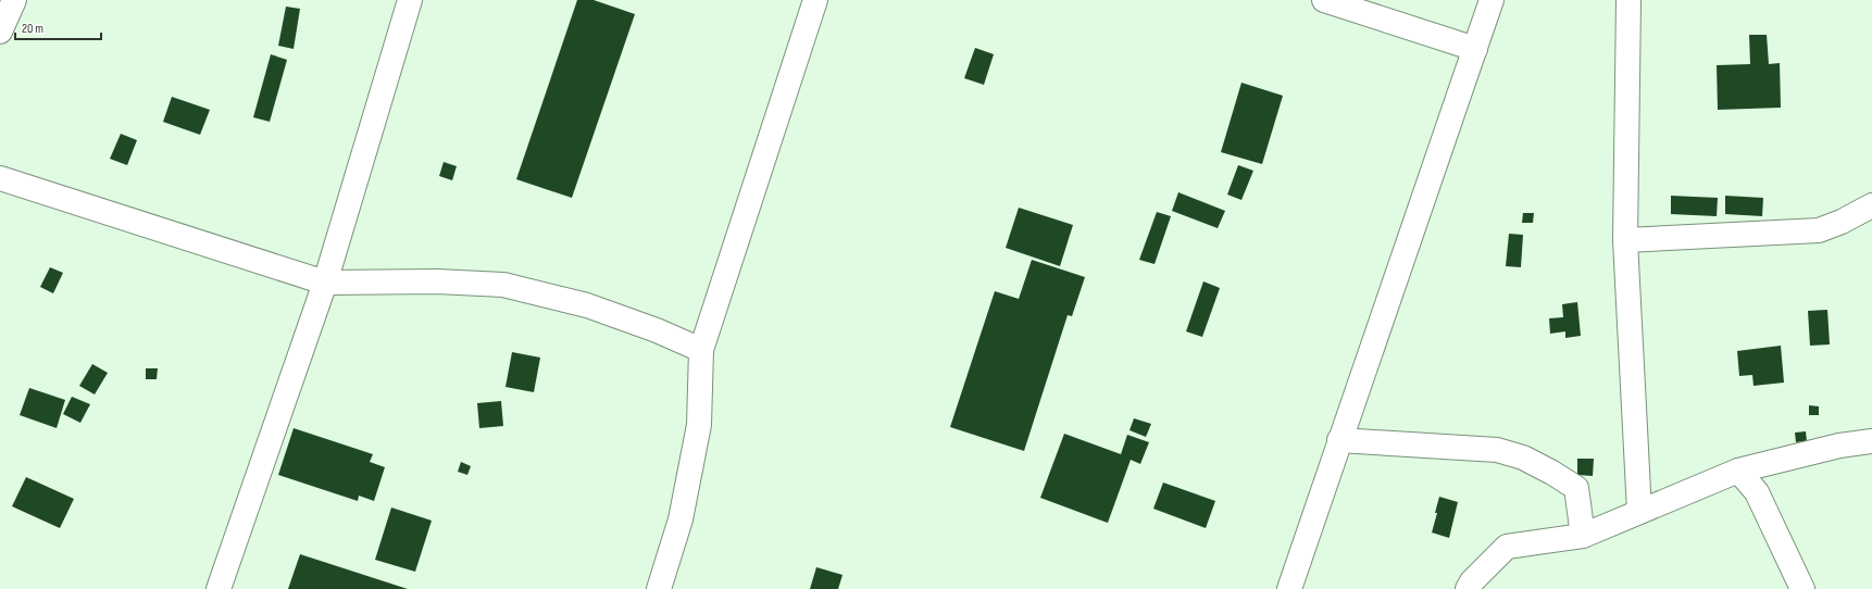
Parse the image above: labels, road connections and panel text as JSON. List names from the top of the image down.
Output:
{
  "scale_bar": "20 m"
}
